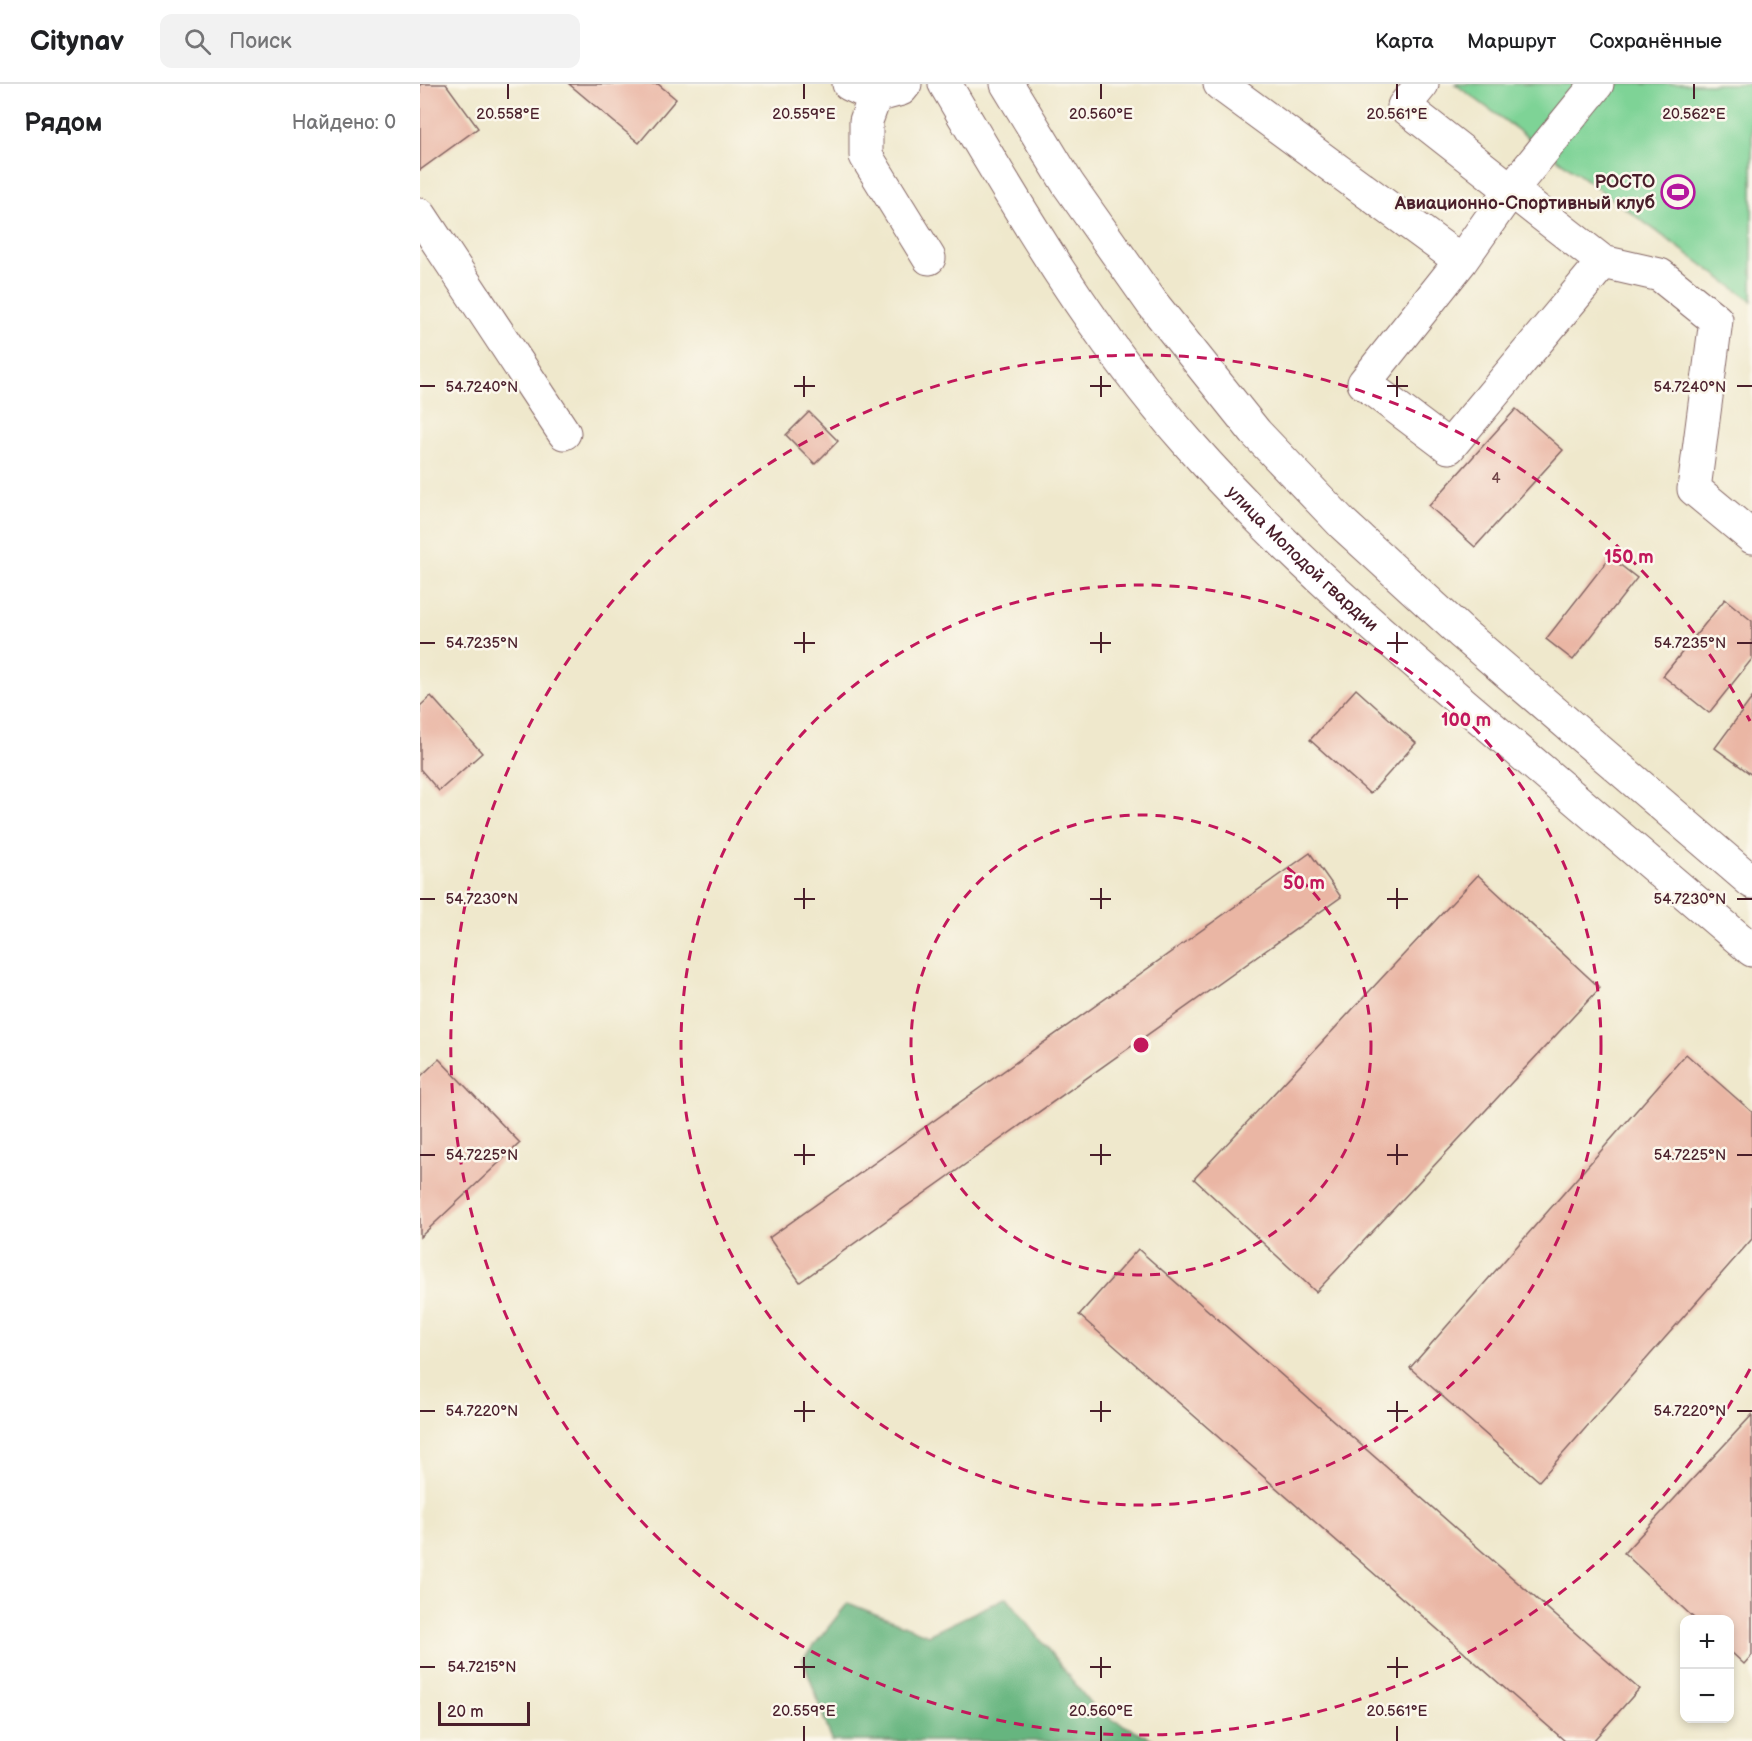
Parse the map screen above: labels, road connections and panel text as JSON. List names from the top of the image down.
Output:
{
  "streets": {
    "main road": ["улица Молодой гвардии"]
  },
  "places": {
    "sports": ["РОСТО Авиационно-Спортивный клуб"]
  },
  "house_numbers": ["4"],
  "scale_bar": "20 m",
  "page": {
    "header": "Citynav",
    "search": "Поиск",
    "nav": ["Карта", "Маршрут", "Сохранённые"],
    "heading": ["Рядом", "Найдено: 0"],
    "map_buttons": ["+", "−"],
    "scale": "20 m"
  },
  "coordinates": [
    "20.558°E",
    "20.559°E",
    "20.560°E",
    "20.561°E",
    "20.562°E",
    "54.7240°N",
    "54.7235°N",
    "54.7230°N",
    "54.7225°N",
    "54.7220°N",
    "54.7215°N"
  ],
  "rings": ["150 m", "100 m", "50 m"]
}
